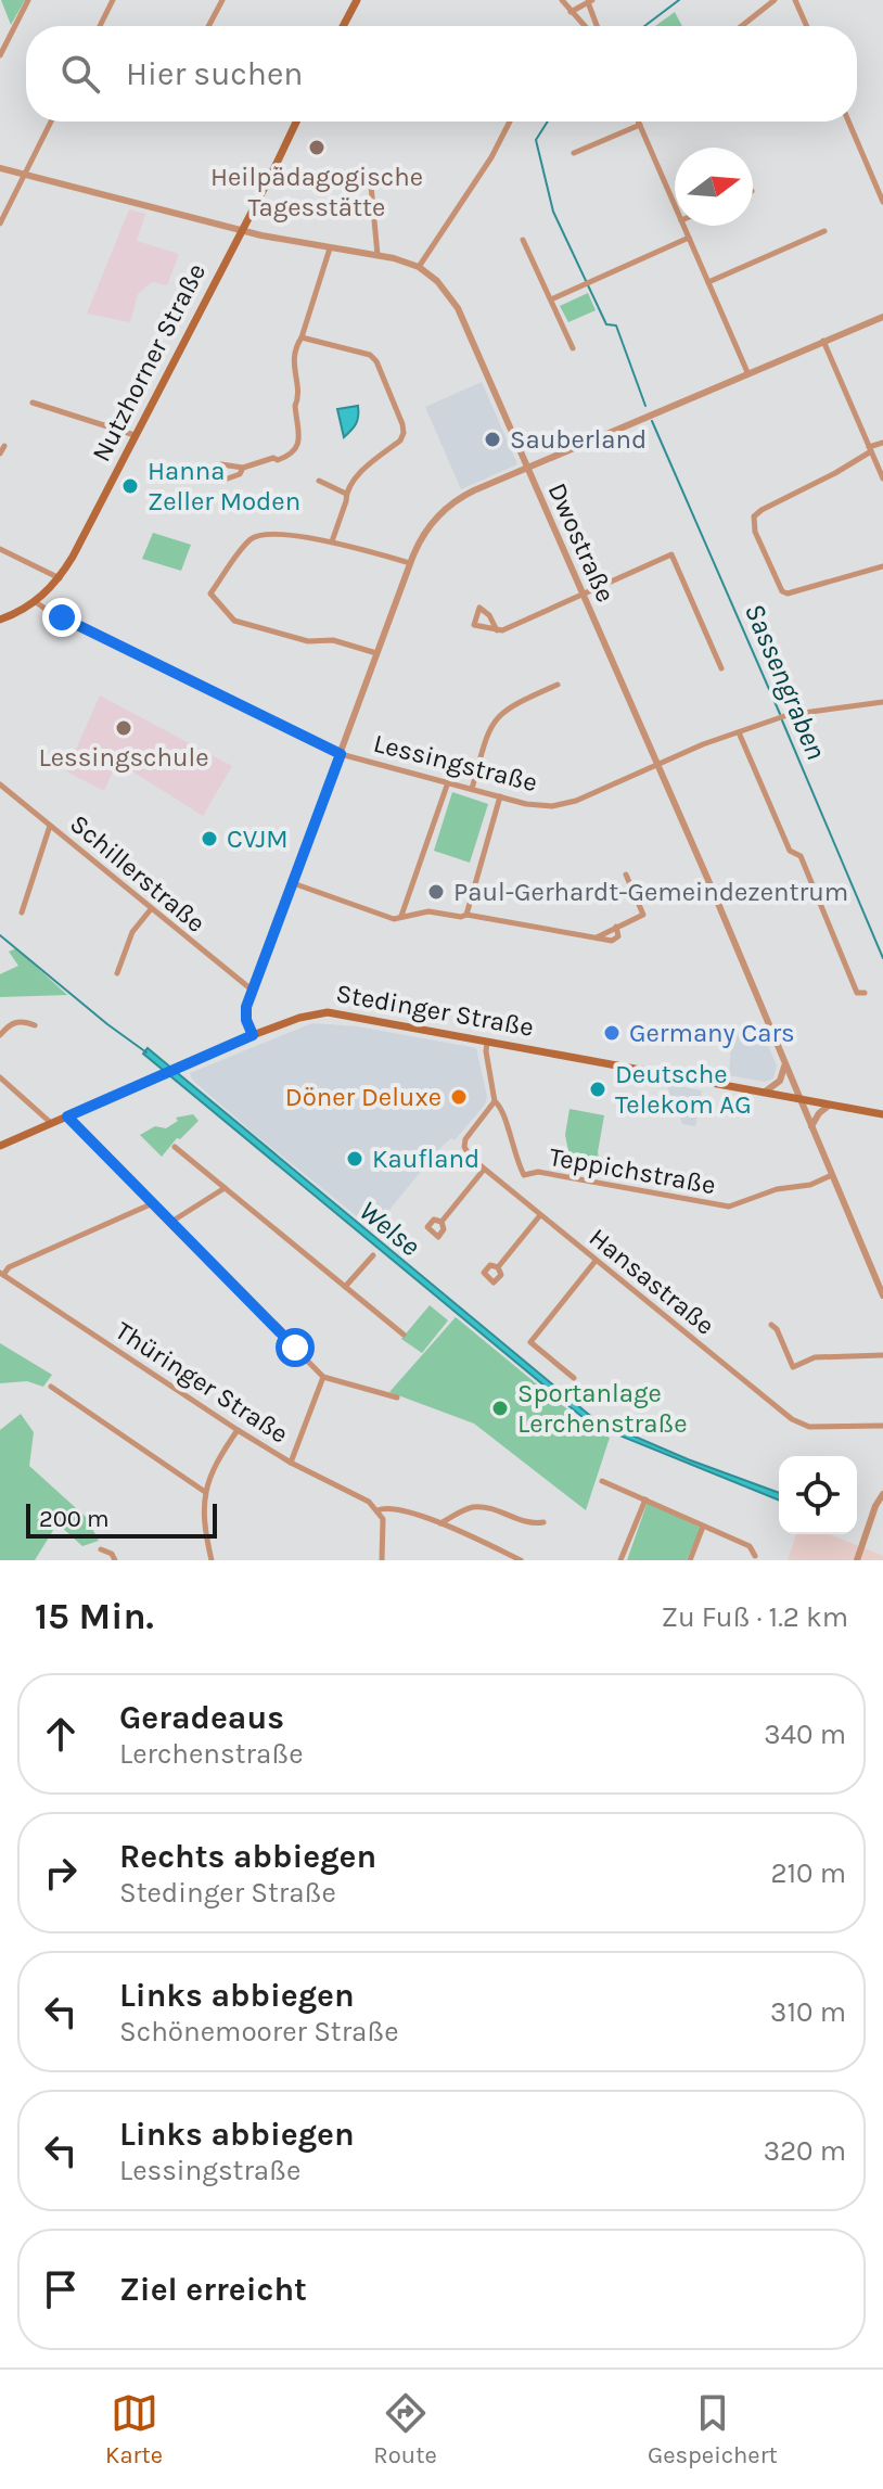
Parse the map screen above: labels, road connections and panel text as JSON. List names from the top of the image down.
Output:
{
  "streets": {
    "main road": ["Nutzhorner Straße", "Stedinger Straße"],
    "street": [
      "Dwostraße",
      "Lessingstraße",
      "Schillerstraße",
      "Teppichstraße",
      "Hansastraße",
      "Thüringer Straße"
    ]
  },
  "crossings": [
    ["Nutzhorner Straße", "Dwostraße"],
    ["Nutzhorner Straße", "Lessingstraße"],
    ["Dwostraße", "Lessingstraße"],
    ["Dwostraße", "Stedinger Straße"],
    ["Dwostraße", "Teppichstraße"],
    ["Teppichstraße", "Hansastraße"]
  ],
  "water": ["Sassengraben", "Welse"],
  "places": [
    "Heilpädagogische Tagesstätte",
    "Sauberland",
    "Hanna Zeller Moden",
    "Lessingschule",
    "CVJM",
    "Paul-Gerhardt-Gemeindezentrum",
    "Germany Cars",
    "Deutsche Telekom AG",
    "Döner Deluxe",
    "Kaufland",
    "Sportanlage Lerchenstraße"
  ],
  "scale_bar": "200 m",
  "north": "right",
  "page": {
    "search": "Hier suchen",
    "scale": "200 m",
    "heading": ["15 Min.", "Zu Fuß · 1.2 km"],
    "list": [
      ["Geradeaus", "Lerchenstraße", "340 m"],
      ["Rechts abbiegen", "Stedinger Straße", "210 m"],
      ["Links abbiegen", "Schönemoorer Straße", "310 m"],
      ["Links abbiegen", "Lessingstraße", "320 m"],
      "Ziel erreicht"
    ],
    "nav": ["Karte", "Route", "Gespeichert"]
  }
}
